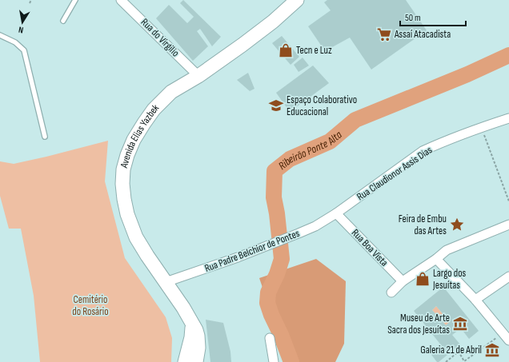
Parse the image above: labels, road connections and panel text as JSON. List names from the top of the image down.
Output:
{
  "streets": {
    "main road": ["Avenida Elias Yazbek"],
    "street": [
      "Rua do Virgilio",
      "Rua Claudionor Assis Dias",
      "Rua Boa Vista",
      "Rua Padre Belchior de Pontes"
    ]
  },
  "crossings": [
    ["Rua do Virgilio", "Avenida Elias Yazbek"],
    ["Avenida Elias Yazbek", "Rua Padre Belchior de Pontes"],
    ["Rua Claudionor Assis Dias", "Rua Boa Vista"],
    ["Rua Claudionor Assis Dias", "Rua Padre Belchior de Pontes"],
    ["Rua Boa Vista", "Rua Padre Belchior de Pontes"]
  ],
  "water": ["Ribeirão Ponte Alta"],
  "parks": ["Cemitério do Rosário"],
  "places": {
    "supermarket": ["Assaí Atacadista"],
    "shop": ["Tecn e Luz", "Largo dos Jesuítas"],
    "school or university": ["Espaço Colaborativo Educacional"],
    "place": ["Feira de Embu das Artes"],
    "museum": ["Museu de Arte Sacra dos Jesuítas", "Galeria 21 de Abril"]
  },
  "scale_bar": "50 m",
  "north": "bottom"
}
